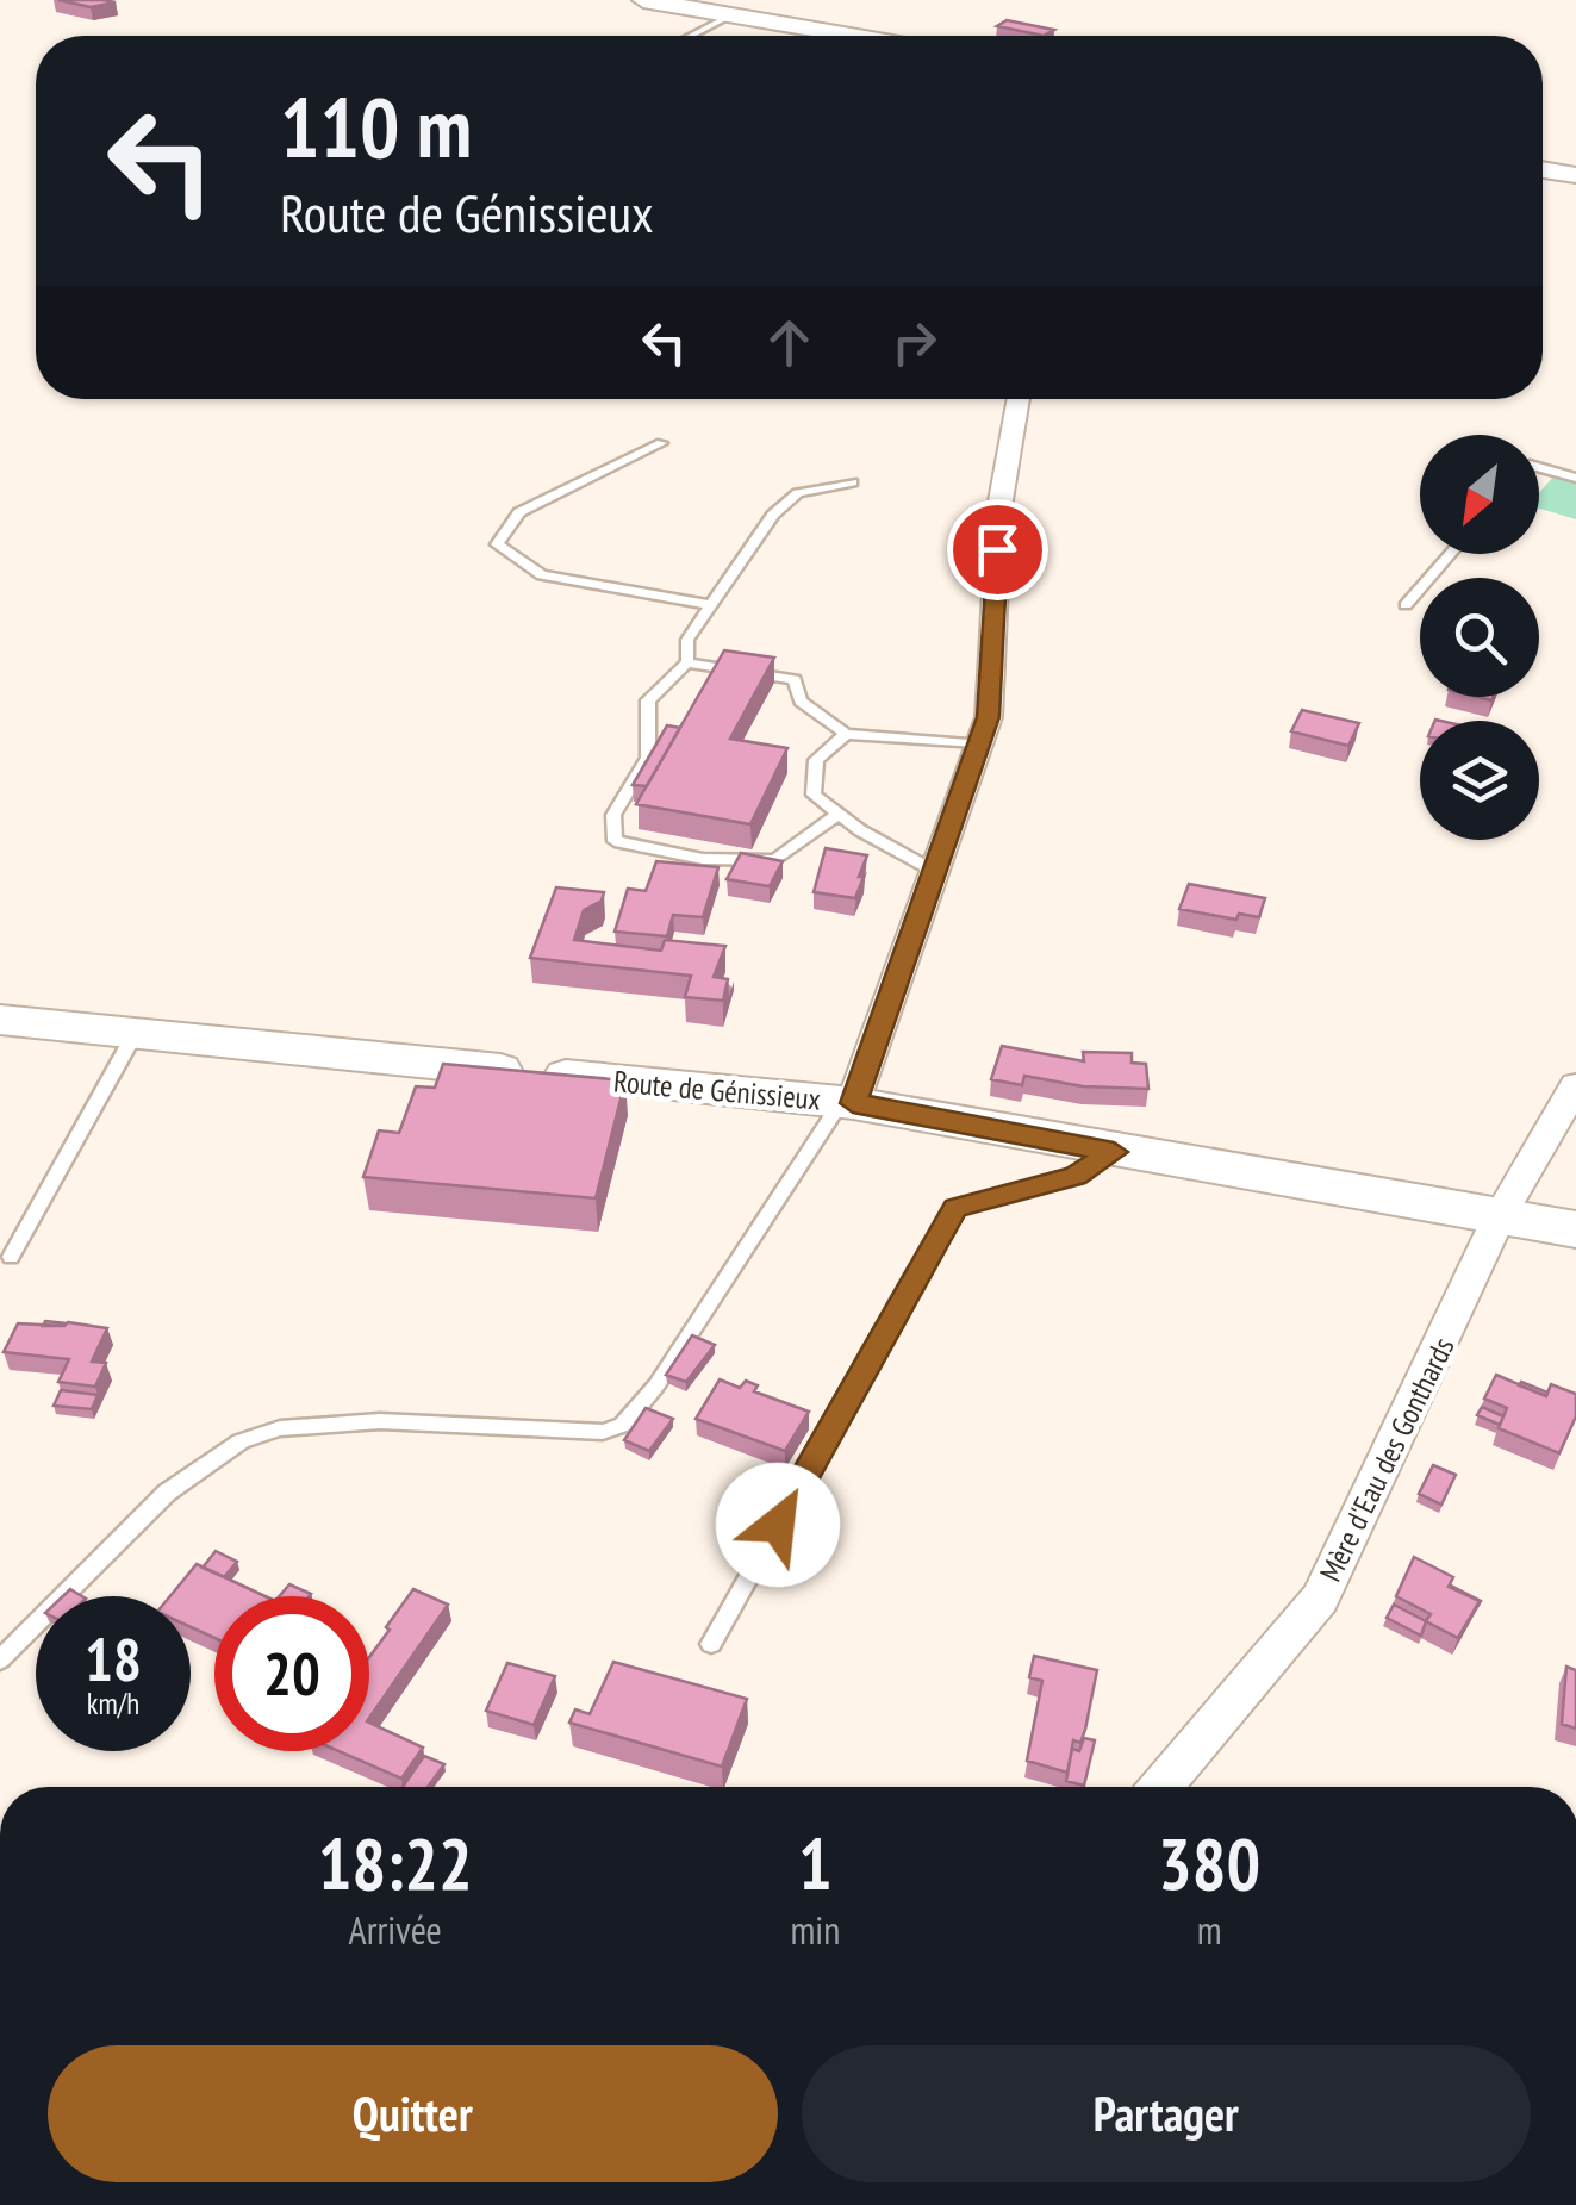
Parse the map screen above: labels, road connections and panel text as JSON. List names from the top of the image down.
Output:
{
  "streets": {
    "street": ["Route de Génissieux", "Mère d'Eau des Gonthards"]
  },
  "crossings": [
    ["Route de Génissieux", "Mère d'Eau des Gonthards"]
  ],
  "north": "bottom left",
  "page": {
    "turn": ["110 m", "Route de Génissieux"],
    "speed": "18 km/h",
    "limit": "20",
    "eta": [
      "18:22",
      "Arrivée",
      "1",
      "min",
      "380",
      "m"
    ],
    "buttons": ["Quitter", "Partager"]
  }
}
